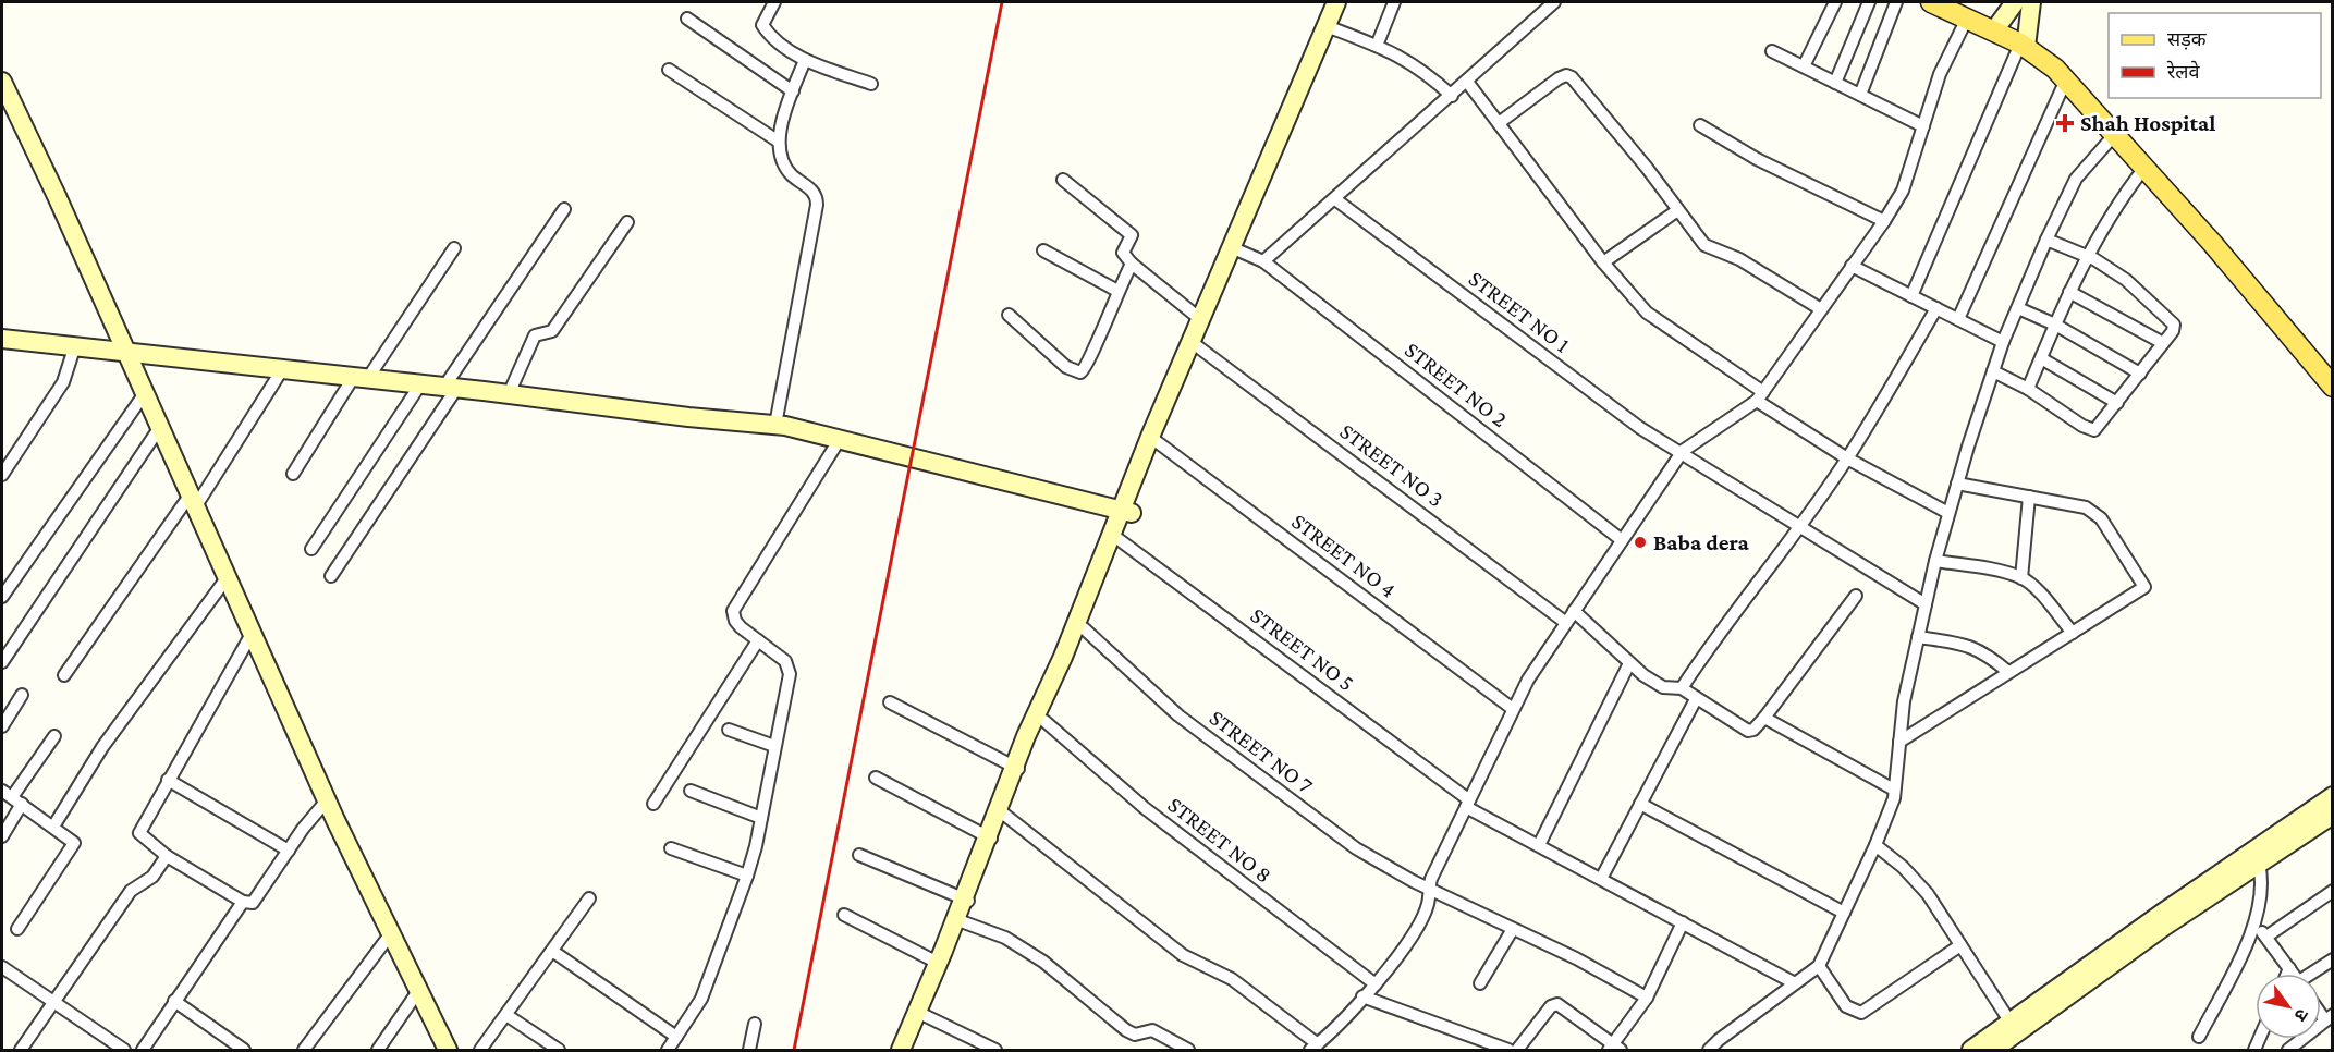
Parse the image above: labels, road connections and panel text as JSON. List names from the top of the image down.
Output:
{
  "streets": {
    "street": [
      "STREET NO 1",
      "STREET NO 2",
      "STREET NO 3",
      "STREET NO 4",
      "STREET NO 5",
      "STREET NO 7",
      "STREET NO 8"
    ]
  },
  "places": {
    "health": ["Shah Hospital"],
    "other": ["Baba dera"]
  },
  "legend": ["सड़क", "रेलवे"],
  "north": "bottom right"
}
